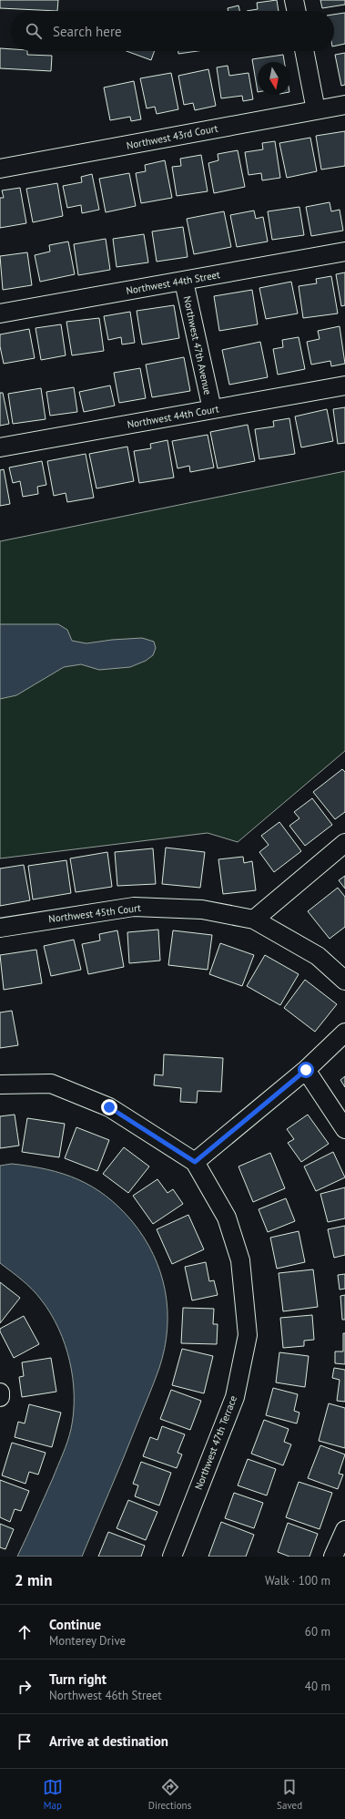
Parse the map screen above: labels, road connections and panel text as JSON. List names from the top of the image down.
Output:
{
  "streets": {
    "street": [
      "Northwest 43rd Court",
      "Northwest 44th Street",
      "Northwest 47th Avenue",
      "Northwest 44th Court",
      "Northwest 45th Court",
      "Northwest 47th Terrace"
    ]
  },
  "crossings": [
    ["Northwest 44th Street", "Northwest 47th Avenue"],
    ["Northwest 47th Avenue", "Northwest 44th Court"]
  ],
  "north": "bottom",
  "page": {
    "search": "Search here",
    "heading": ["2 min", "Walk · 100 m"],
    "list": [
      ["Continue", "Monterey Drive", "60 m"],
      ["Turn right", "Northwest 46th Street", "40 m"],
      "Arrive at destination"
    ],
    "nav": ["Map", "Directions", "Saved"]
  }
}
